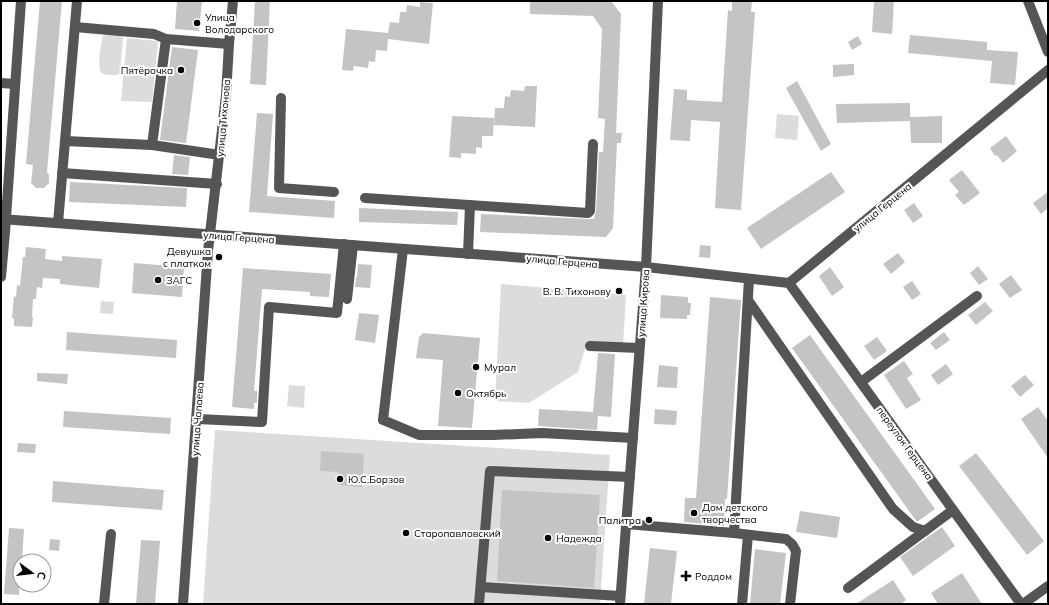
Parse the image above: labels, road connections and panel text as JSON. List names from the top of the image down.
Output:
{
  "streets": {
    "street": [
      "улица Тихонова",
      "улица Герцена",
      "улица Кирова",
      "улица Чапаева",
      "переулок Герцена"
    ]
  },
  "crossings": [
    ["улица Тихонова", "улица Герцена"],
    ["улица Тихонова", "улица Чапаева"],
    ["улица Герцена", "улица Кирова"],
    ["улица Герцена", "улица Чапаева"],
    ["улица Герцена", "переулок Герцена"]
  ],
  "places": {
    "other": [
      "Улица Володарского",
      "Пятёрочка",
      "Девушка с платком",
      "ЗАГС",
      "В. В. Тихонову",
      "Мурал",
      "Октябрь",
      "Ю.С.Борзов",
      "Дом детского творчества",
      "Палитра",
      "Старопавловский",
      "Надежда"
    ],
    "health": ["Роддом"]
  },
  "north": "right"
}
